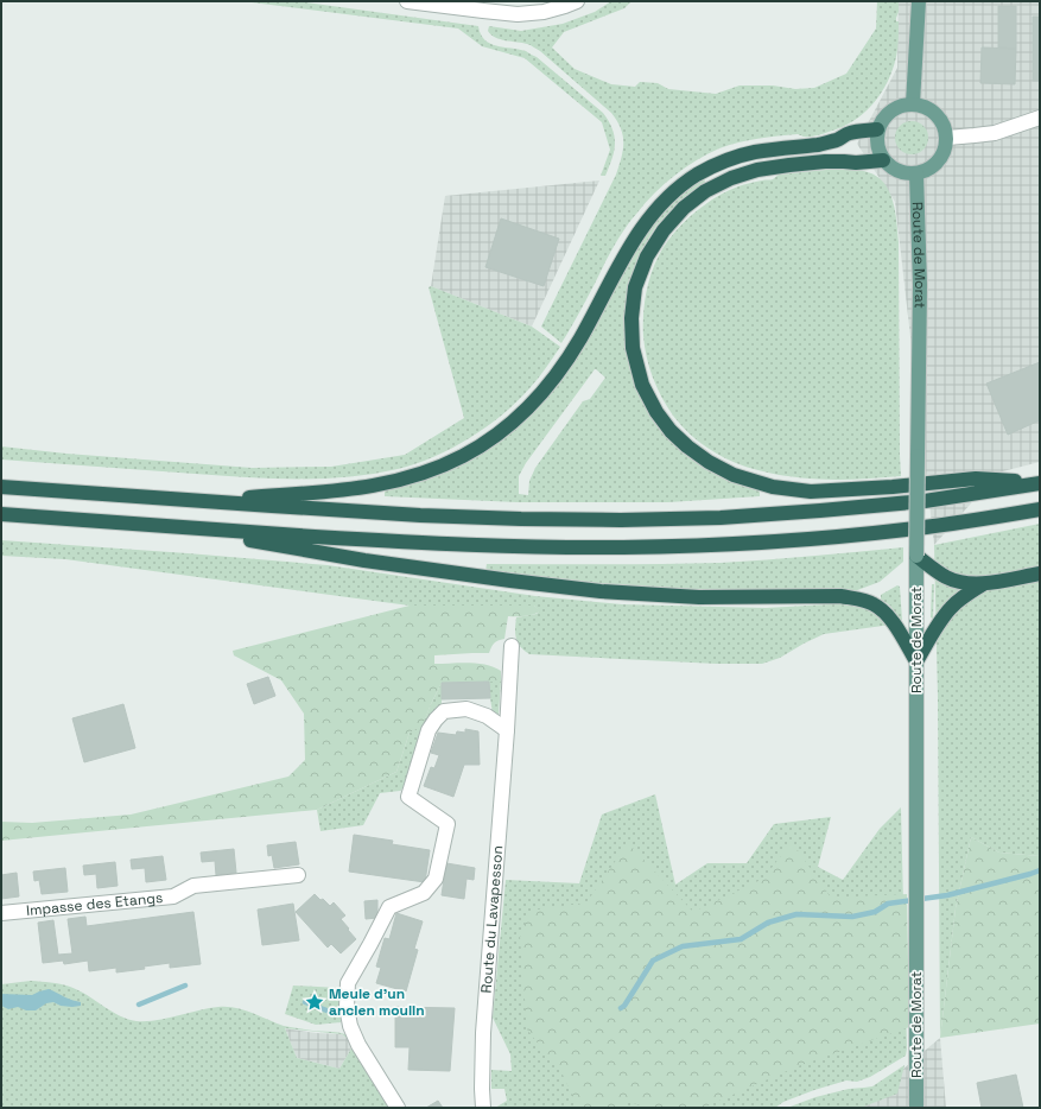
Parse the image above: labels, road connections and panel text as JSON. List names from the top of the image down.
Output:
{
  "streets": {
    "main road": ["Route de Morat"],
    "street": ["Impasse des Etangs", "Route du Lavapesson"]
  },
  "places": {
    "place": ["Meule d’un ancien moulin"]
  }
}
